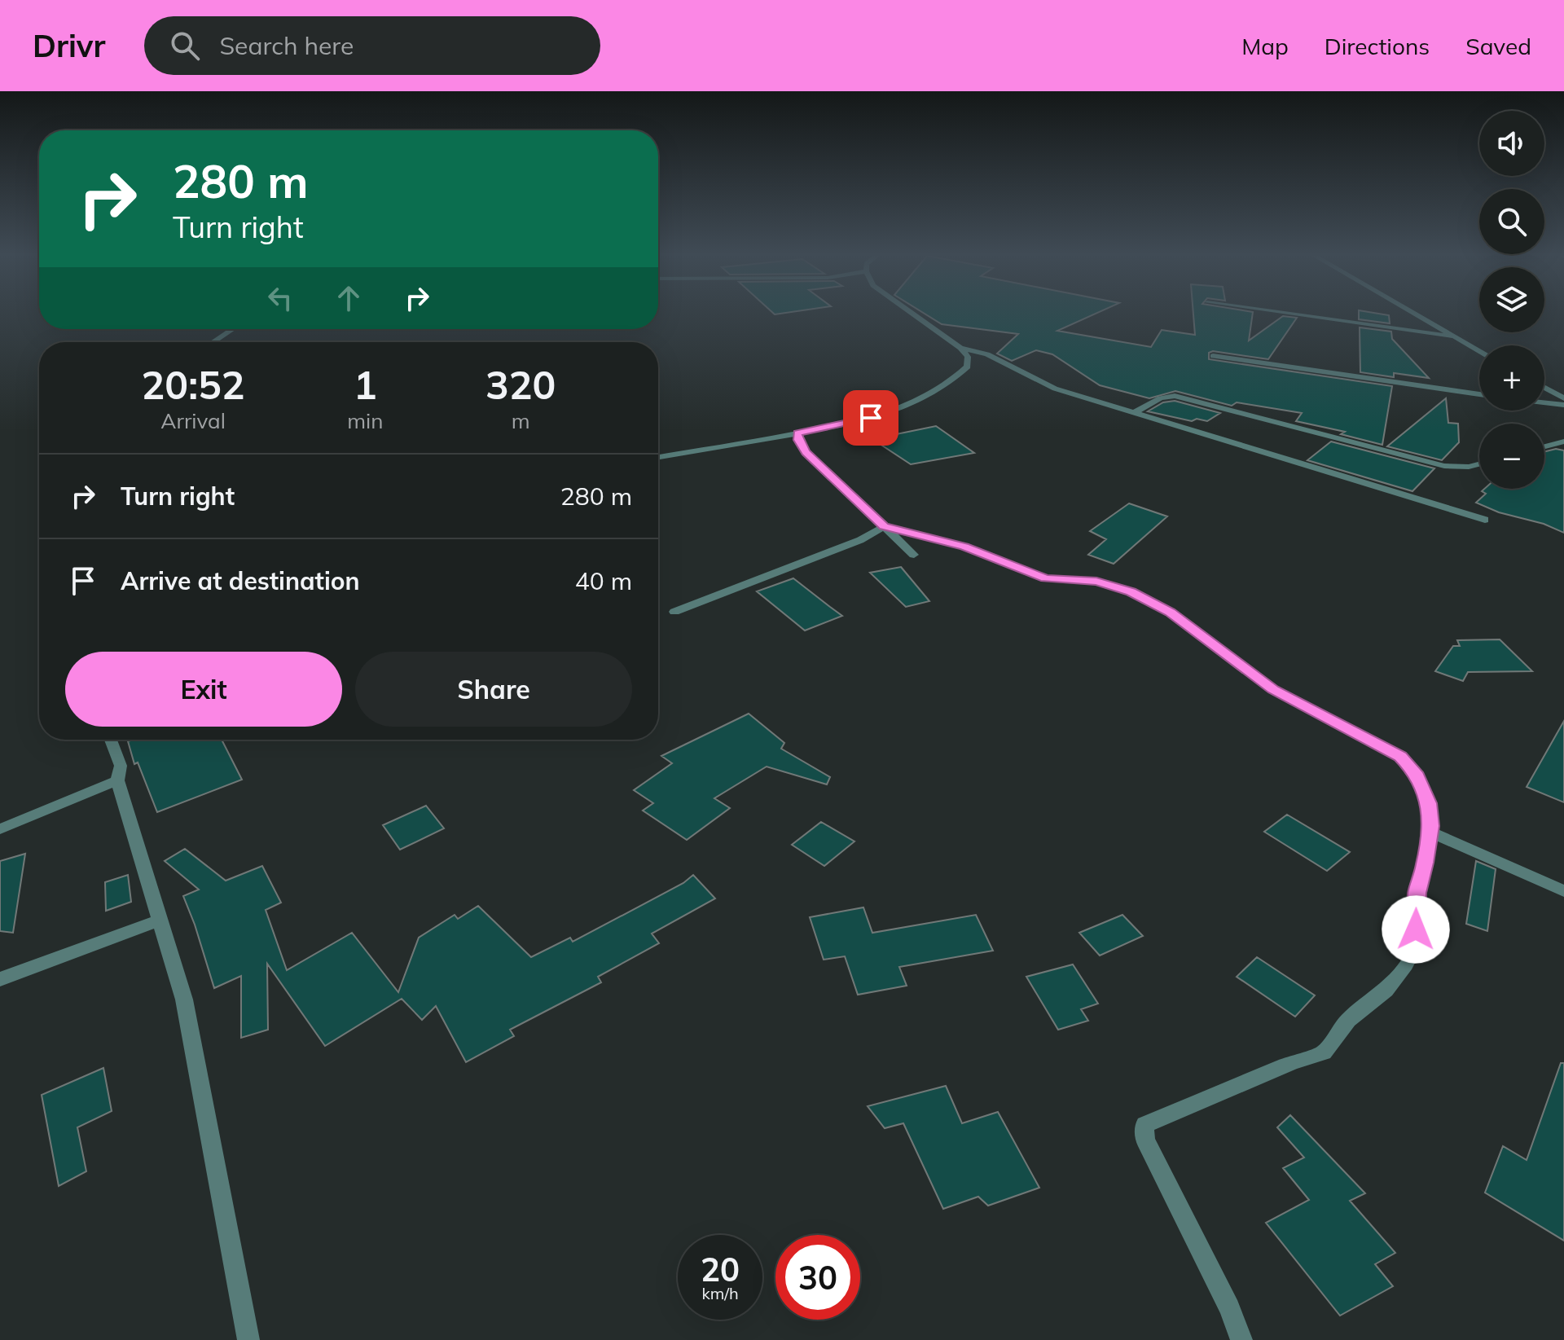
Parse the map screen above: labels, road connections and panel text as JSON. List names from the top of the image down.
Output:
{
  "page": {
    "header": "Drivr",
    "search": "Search here",
    "nav": ["Map", "Directions", "Saved"],
    "map_buttons": ["+", "−"],
    "turn": ["280 m", "Turn right"],
    "eta": [
      "20:52",
      "Arrival",
      "1",
      "min",
      "320",
      "m"
    ],
    "list": [
      {
        "name": "Turn right",
        "value": "280 m"
      },
      {
        "name": "Arrive at destination",
        "value": "40 m"
      }
    ],
    "buttons": ["Exit", "Share"],
    "speed": "20 km/h",
    "limit": "30"
  }
}
